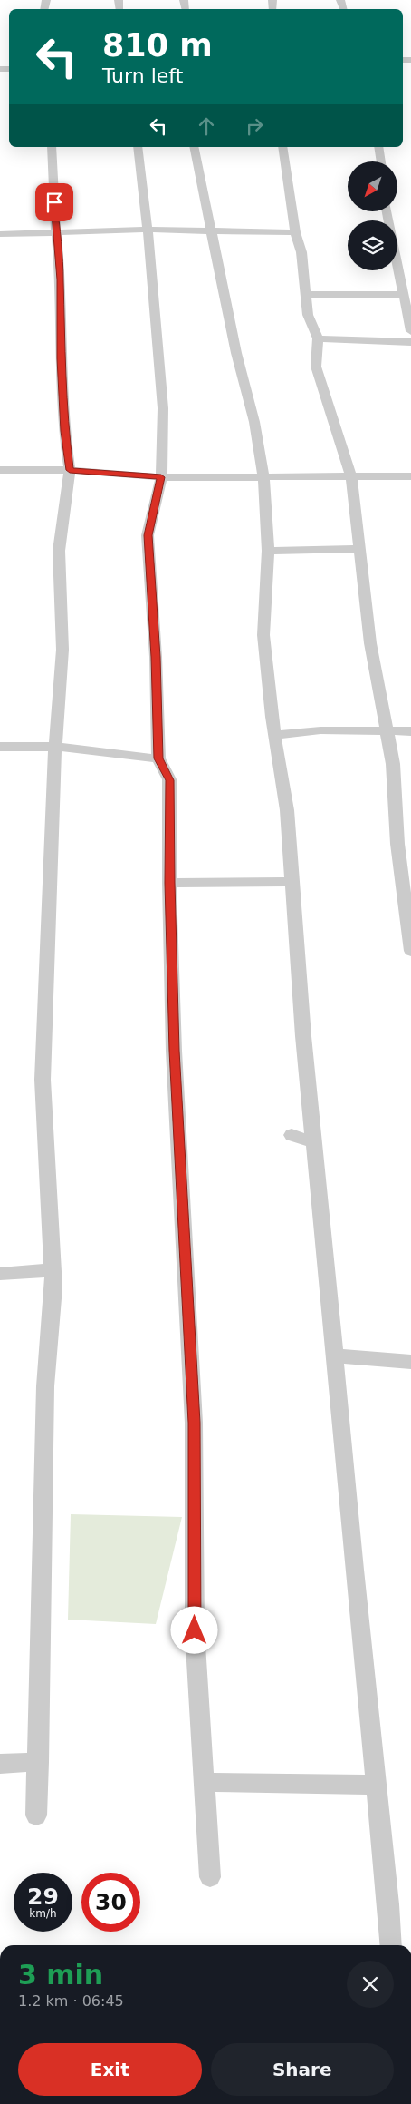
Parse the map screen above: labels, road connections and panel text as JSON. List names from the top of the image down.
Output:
{
  "north": "bottom left",
  "page": {
    "turn": ["810 m", "Turn left"],
    "speed": "29 km/h",
    "limit": "30",
    "heading": ["3 min", "1.2 km · 06:45"],
    "buttons": ["Exit", "Share"]
  }
}
